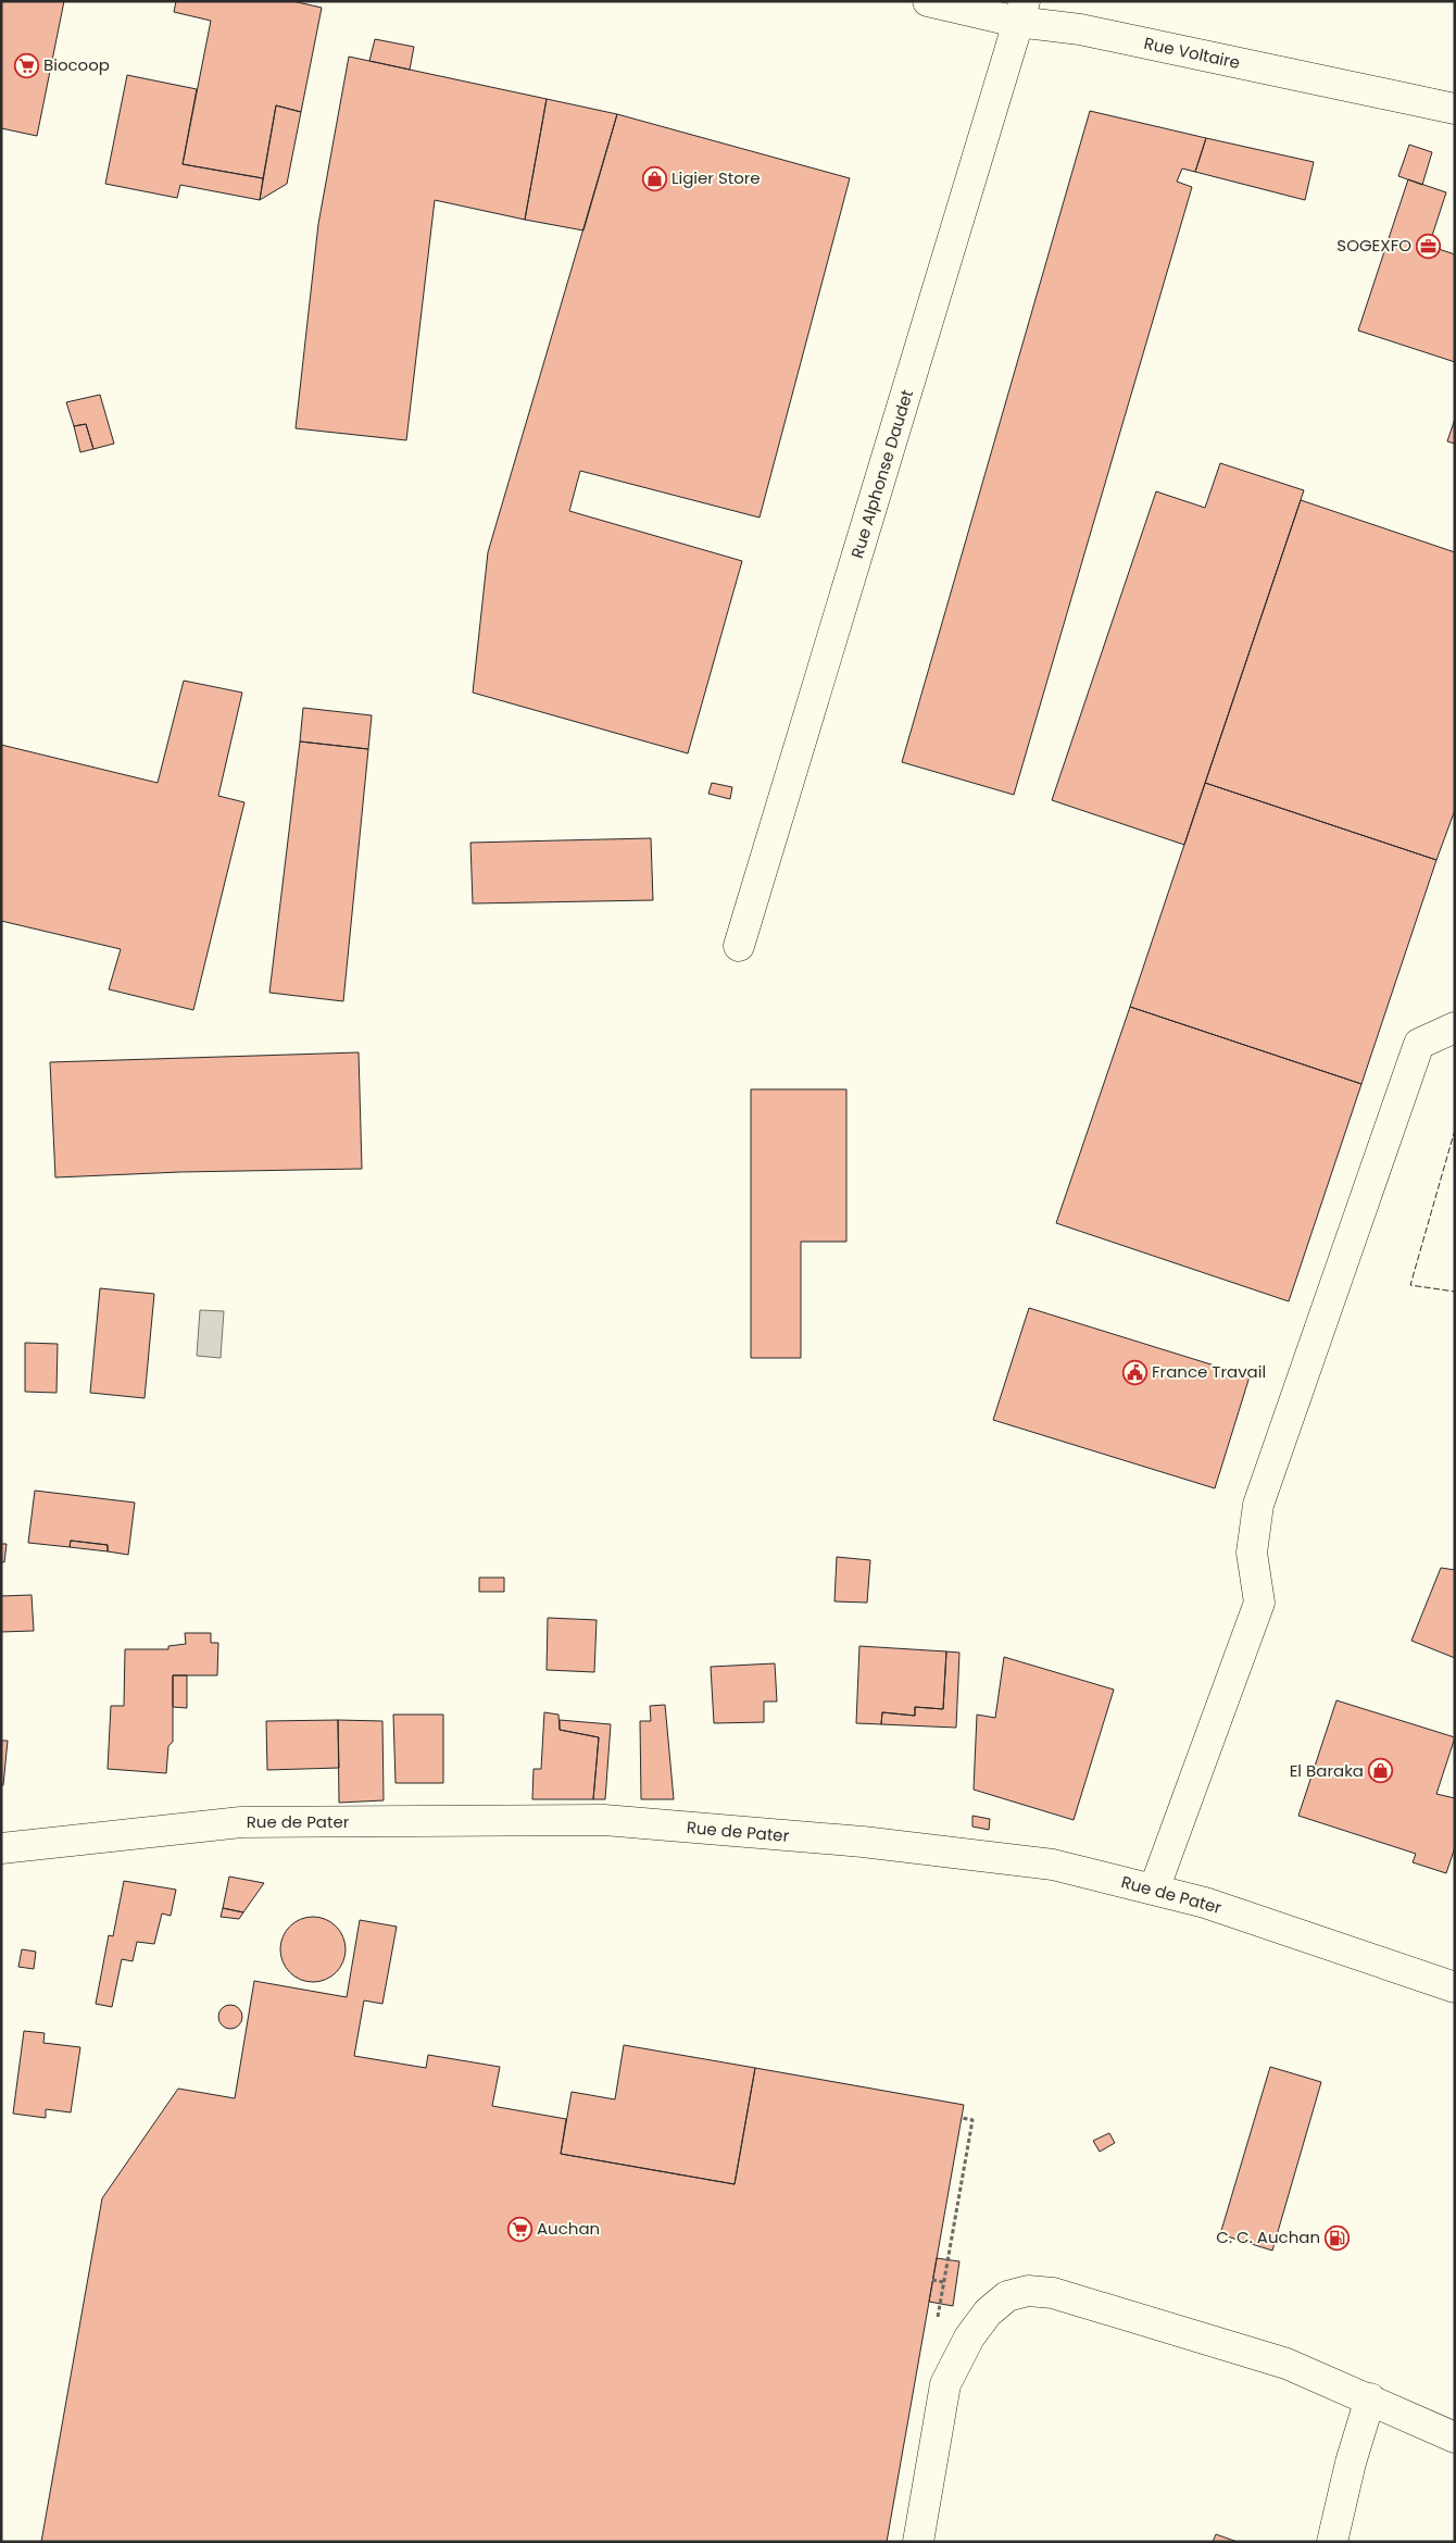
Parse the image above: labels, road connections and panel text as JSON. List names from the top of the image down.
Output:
{
  "streets": {
    "street": ["Rue Voltaire", "Rue Alphonse Daudet", "Rue de Pater"]
  },
  "crossings": [
    ["Rue Voltaire", "Rue Alphonse Daudet"]
  ],
  "places": {
    "supermarket": ["Biocoop", "Auchan"],
    "shop": ["Ligier Store", "El Baraka"],
    "office": ["SOGEXFO"],
    "public building": ["France Travail"],
    "fuel station": ["C. C. Auchan"]
  }
}
